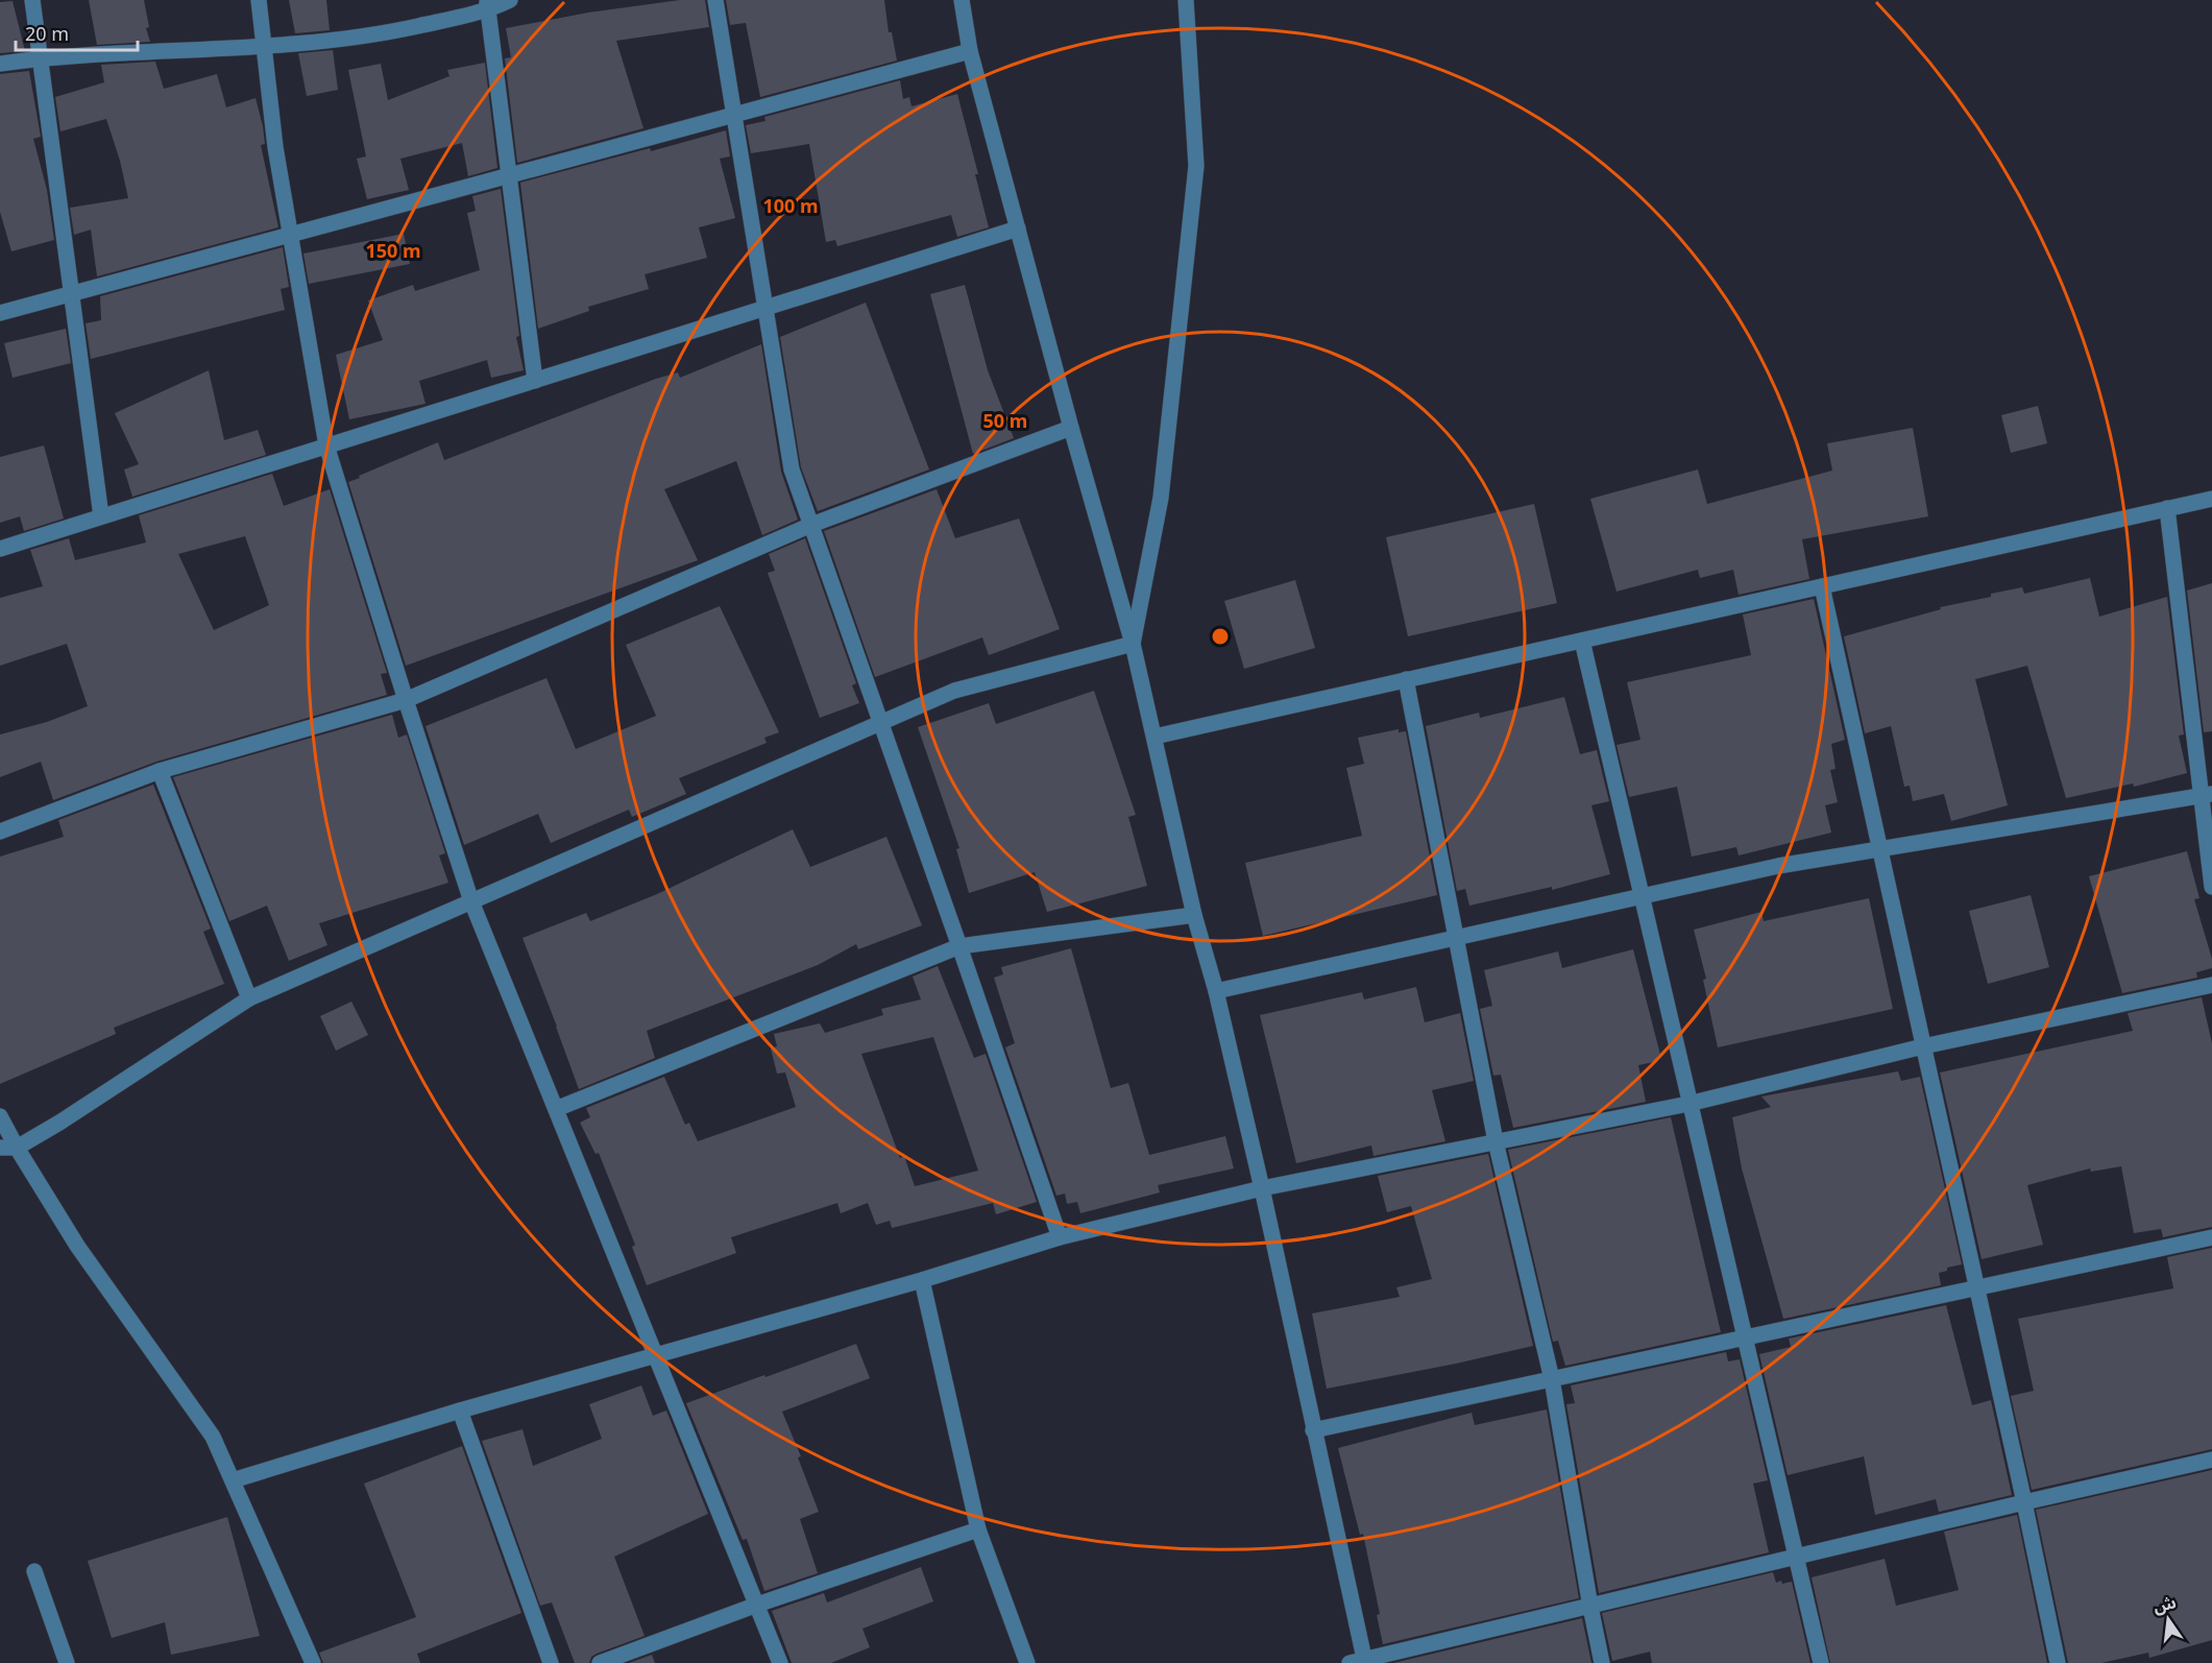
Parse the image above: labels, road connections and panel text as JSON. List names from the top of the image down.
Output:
{
  "scale_bar": "20 m",
  "north": "top",
  "rings": ["100 m", "150 m", "50 m"]
}
